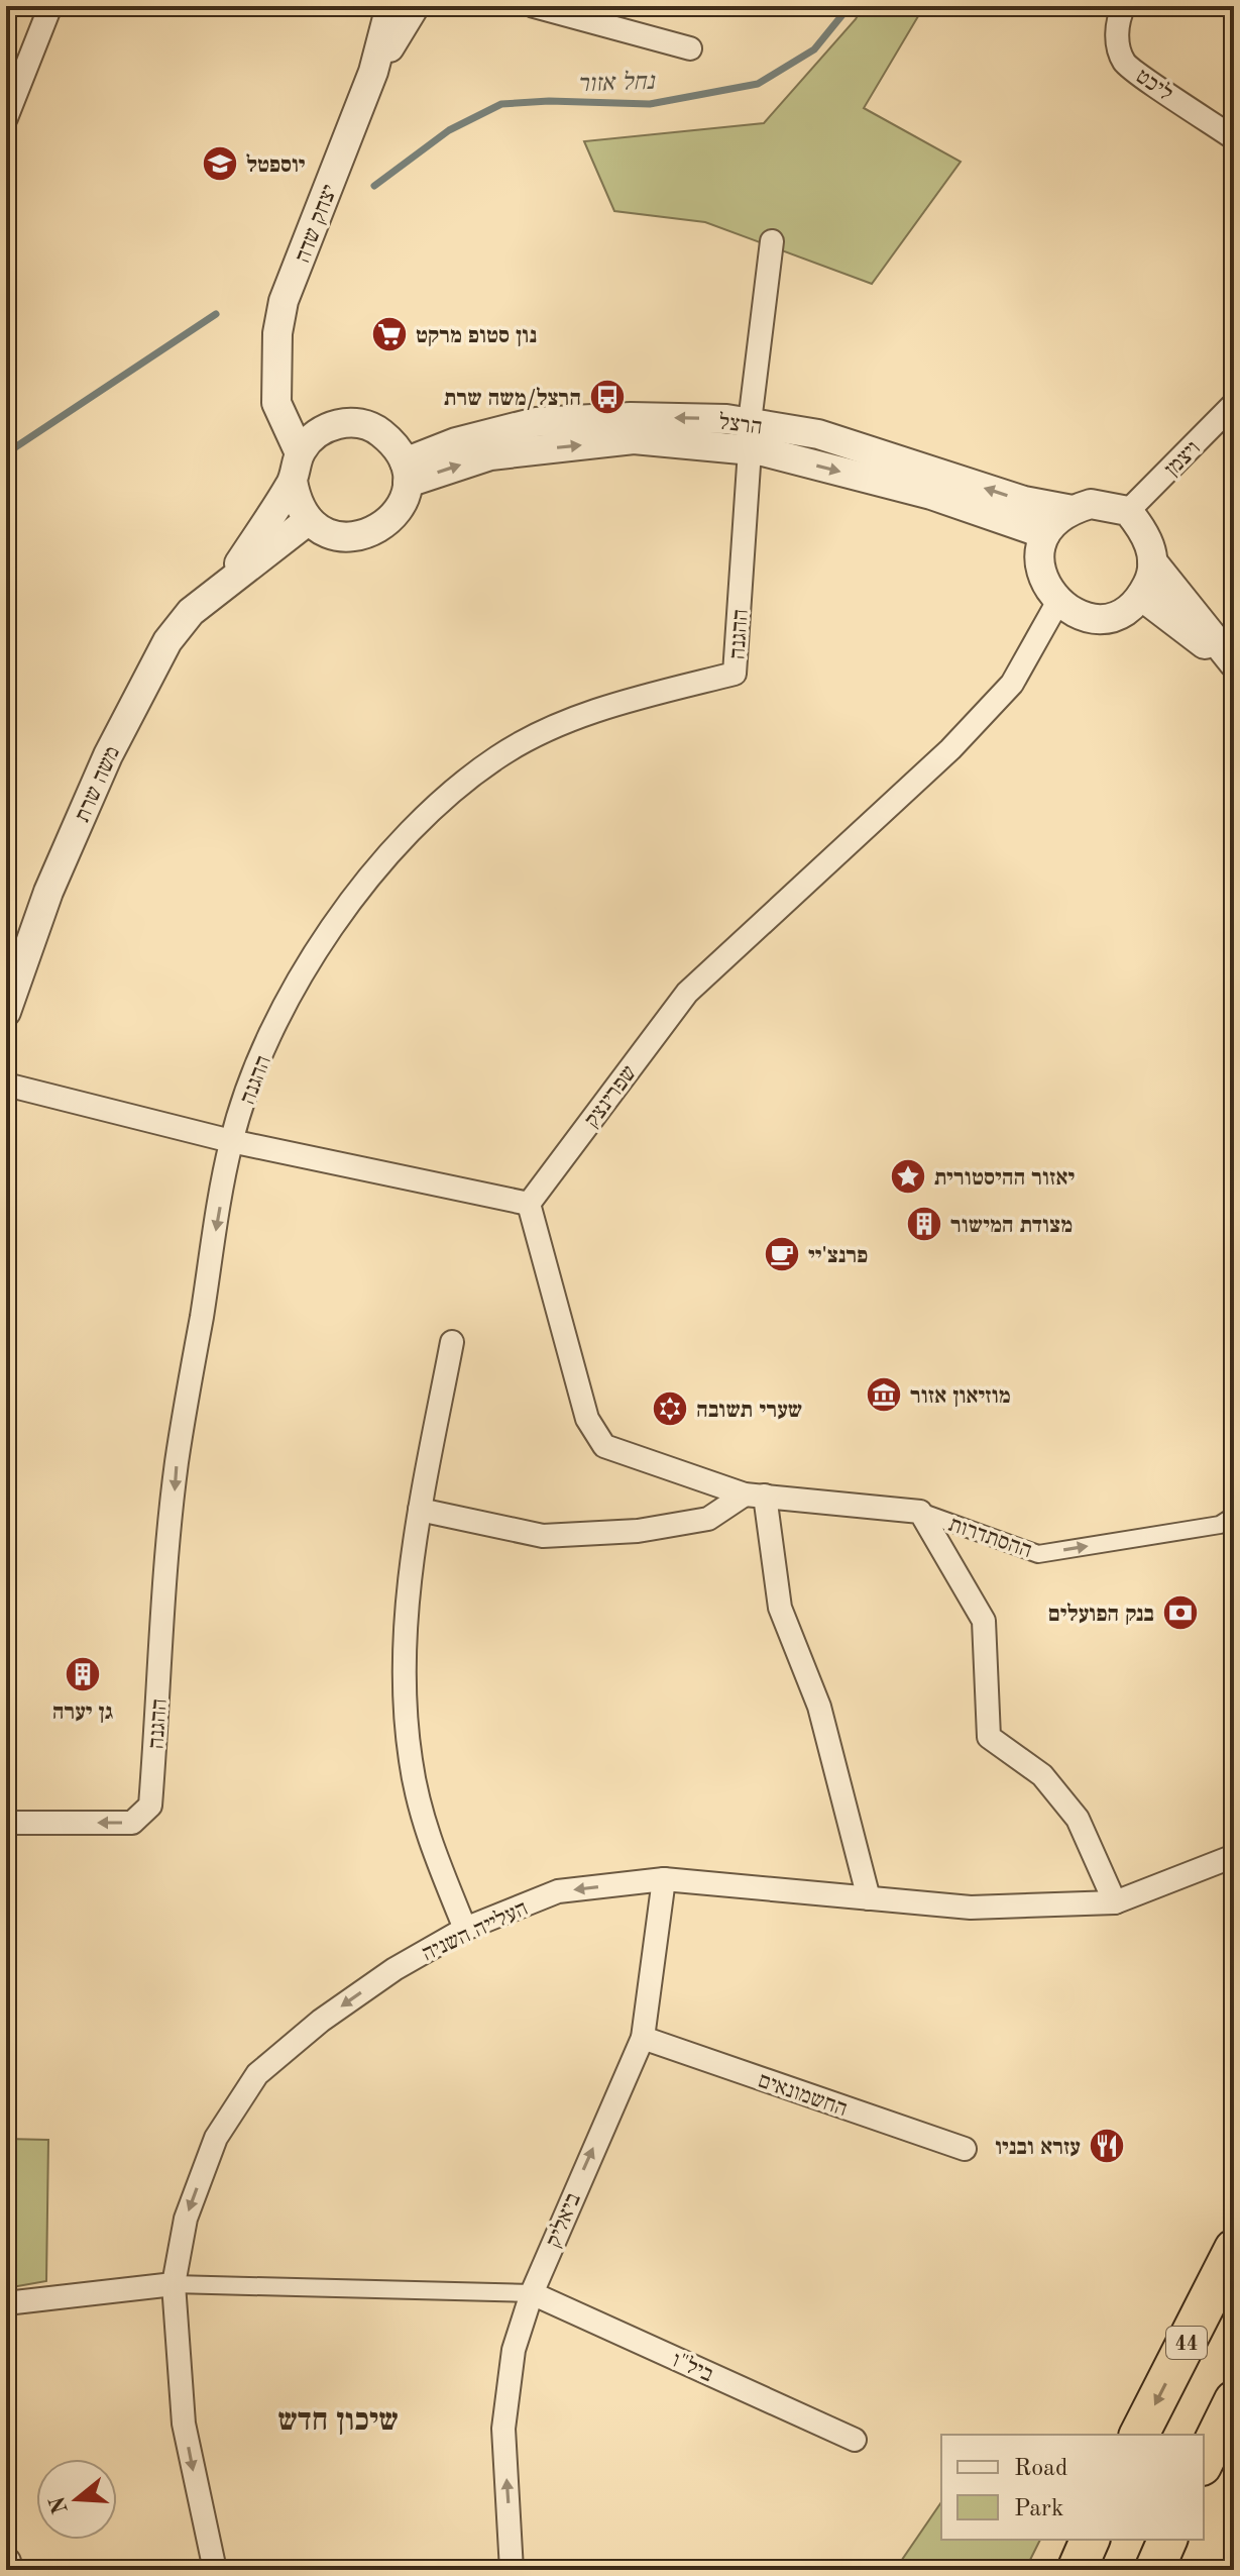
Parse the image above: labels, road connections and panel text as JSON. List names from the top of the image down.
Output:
{
  "streets": {
    "highway": ["44"],
    "street": [
      "ליכט",
      "יצחק שדה",
      "הרצל",
      "ויצמן",
      "ההגנה",
      "משה שרת",
      "שפרינצק",
      "ההסתדרות",
      "העלייה השניה",
      "החשמונאים",
      "ביאליק",
      "ביל\"ו"
    ]
  },
  "crossings": [
    ["יצחק שדה", "הרצל"],
    ["יצחק שדה", "משה שרת"],
    ["הרצל", "ויצמן"],
    ["הרצל", "ההגנה"],
    ["הרצל", "משה שרת"],
    ["הרצל", "שפרינצק"],
    ["ויצמן", "שפרינצק"],
    ["שפרינצק", "ההסתדרות"],
    ["העלייה השניה", "ביאליק"],
    ["החשמונאים", "ביאליק"],
    ["ביאליק", "ביל\"ו"]
  ],
  "one_way": ["ההגנה", "העלייה השניה", "ביאליק"],
  "districts": ["שיכון חדש"],
  "water": ["נחל אזור"],
  "places": {
    "school or university": ["יוספטל"],
    "supermarket": ["נון סטופ מרקט"],
    "bus stop": ["הרצל/משה שרת"],
    "place": ["יאזור ההיסטורית"],
    "building": ["מצודת המישור", "גן יערה"],
    "cafe": ["פרנצ'יי"],
    "museum": ["מוזיאון אזור"],
    "synagogue": ["שערי תשובה"],
    "bank": ["בנק הפועלים"],
    "restaurant": ["עזרא ובניו"]
  },
  "legend": ["Road", "Park"],
  "north": "left"
}
